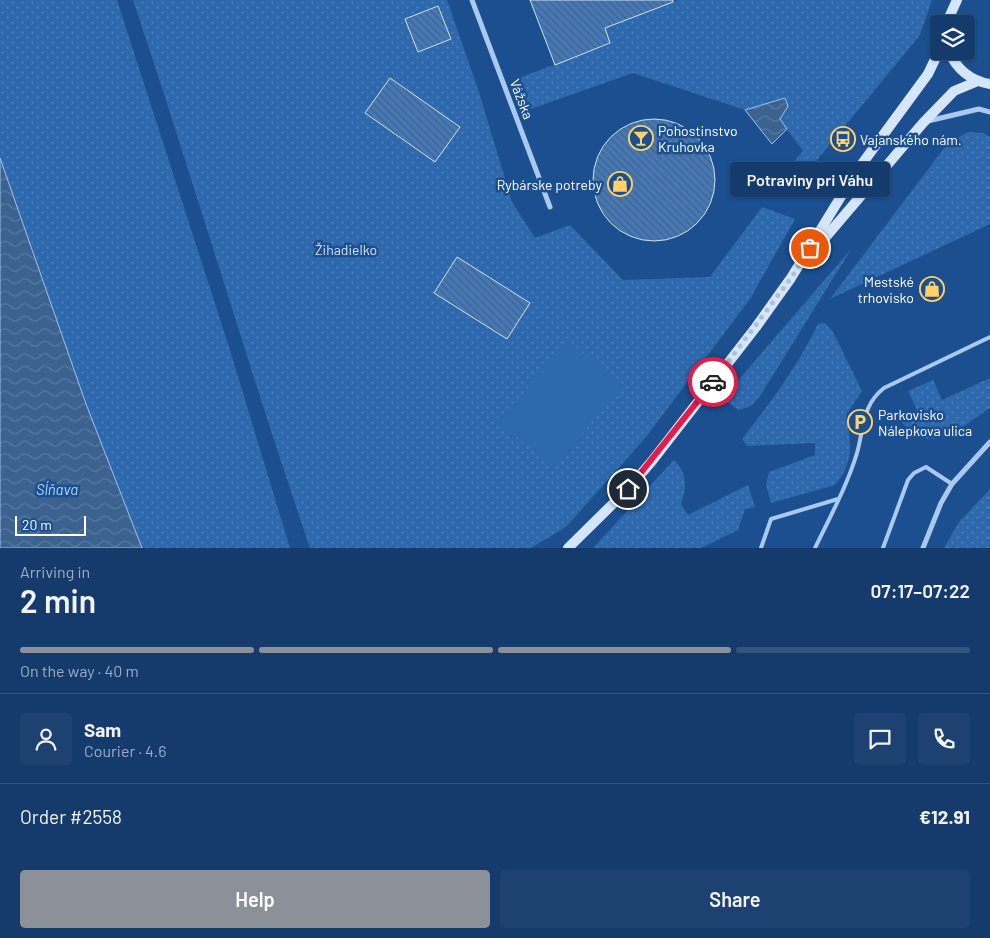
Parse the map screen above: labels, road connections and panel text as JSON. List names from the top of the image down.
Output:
{
  "streets": {
    "street": ["Vážska"]
  },
  "water": ["Sĺňava"],
  "parks": ["Žihadielko"],
  "places": {
    "bar": ["Pohostinstvo Kruhovka"],
    "bus stop": ["Vajanského nám."],
    "shop": ["Rybárske potreby", "Mestské trhovisko"],
    "other": ["Potraviny pri Váhu"],
    "parking": ["Parkovisko Nálepkova ulica"]
  },
  "scale_bar": "20 m",
  "page": {
    "bubble": "Potraviny pri Váhu",
    "scale": "20 m",
    "heading": ["2 min", "Arriving in", "07:17–07:22"],
    "panel": [
      "Sam",
      "Courier · 4.6",
      "Order #2558",
      "€12.91"
    ],
    "bar": "On the way · 40 m",
    "buttons": ["Help", "Share"]
  }
}
